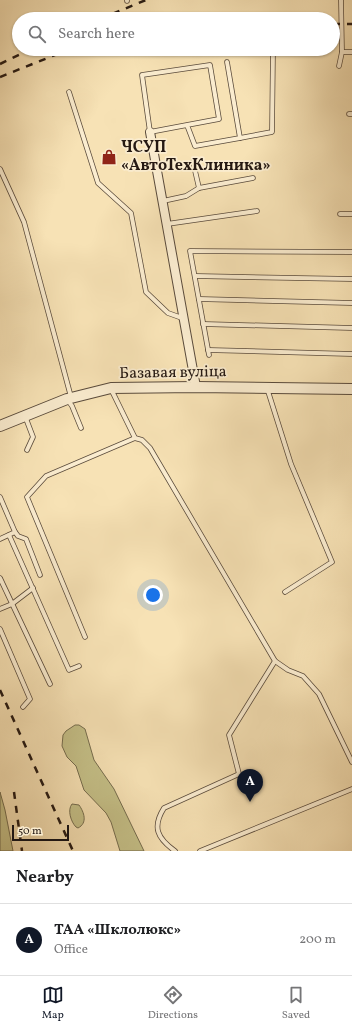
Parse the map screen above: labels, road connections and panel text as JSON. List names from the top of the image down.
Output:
{
  "streets": {
    "street": ["Базавая вуліца"]
  },
  "places": {
    "shop": ["ЧСУП «АвтоТехКлиника»"]
  },
  "scale_bar": "50 m",
  "page": {
    "search": "Search here",
    "pins": "A",
    "scale": "50 m",
    "heading": "Nearby",
    "list": [
      {
        "mark": "A",
        "name": "ТАА «Шклолюкс»",
        "note": "Office",
        "value": "200 m"
      }
    ],
    "nav": ["Map", "Directions", "Saved"]
  }
}
